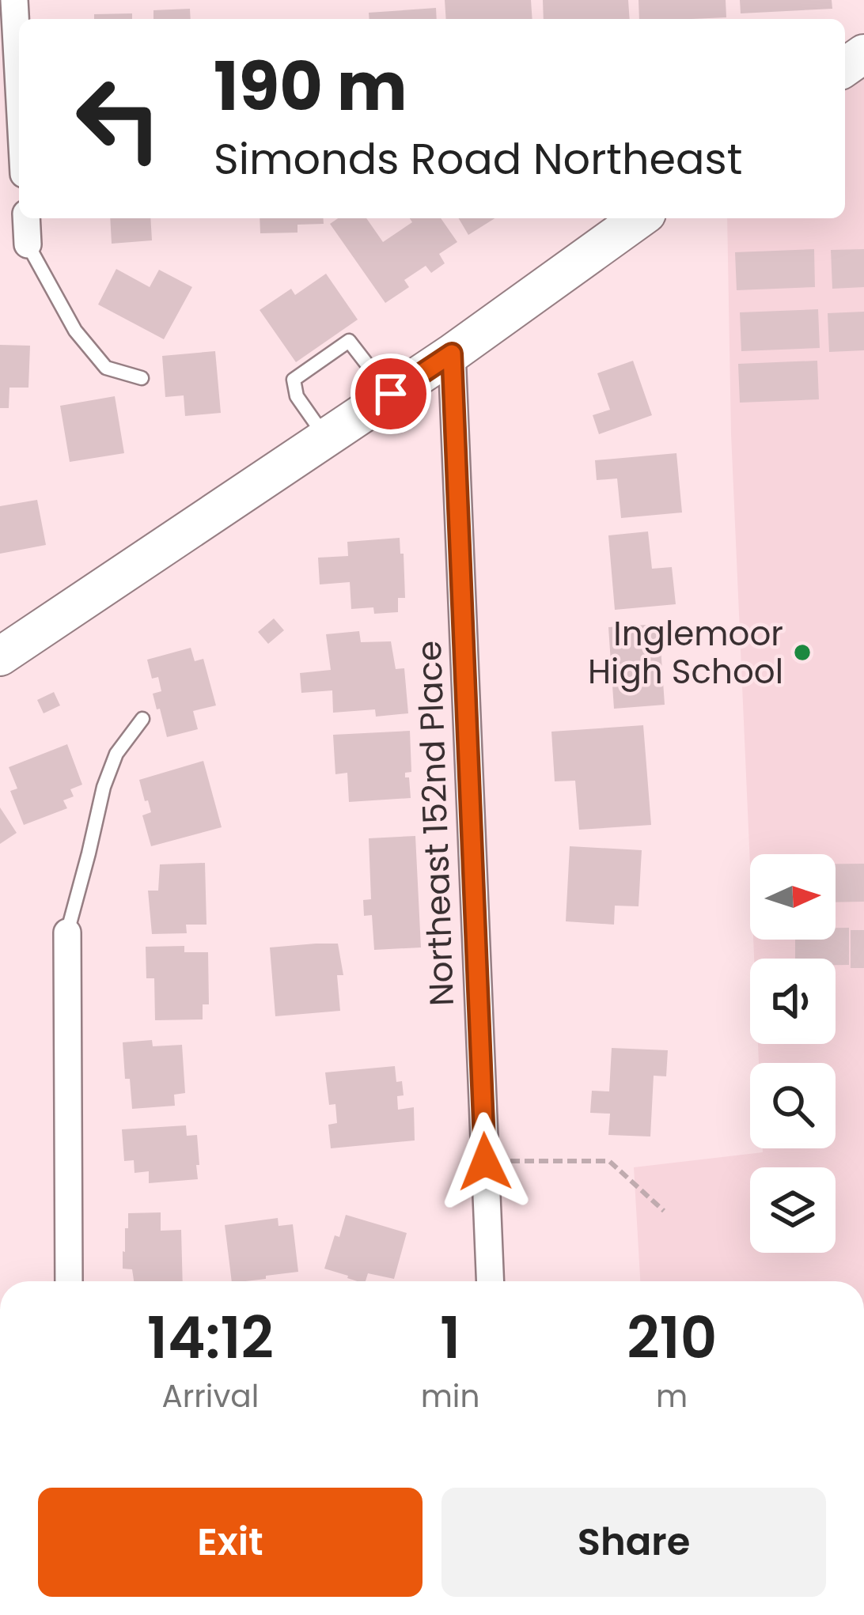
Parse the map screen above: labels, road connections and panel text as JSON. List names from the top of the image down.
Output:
{
  "streets": {
    "street": ["Northeast 152nd Place"]
  },
  "places": ["Inglemoor High School"],
  "north": "right",
  "page": {
    "turn": ["190 m", "Simonds Road Northeast"],
    "eta": [
      "14:12",
      "Arrival",
      "1",
      "min",
      "210",
      "m"
    ],
    "buttons": ["Exit", "Share"]
  }
}
